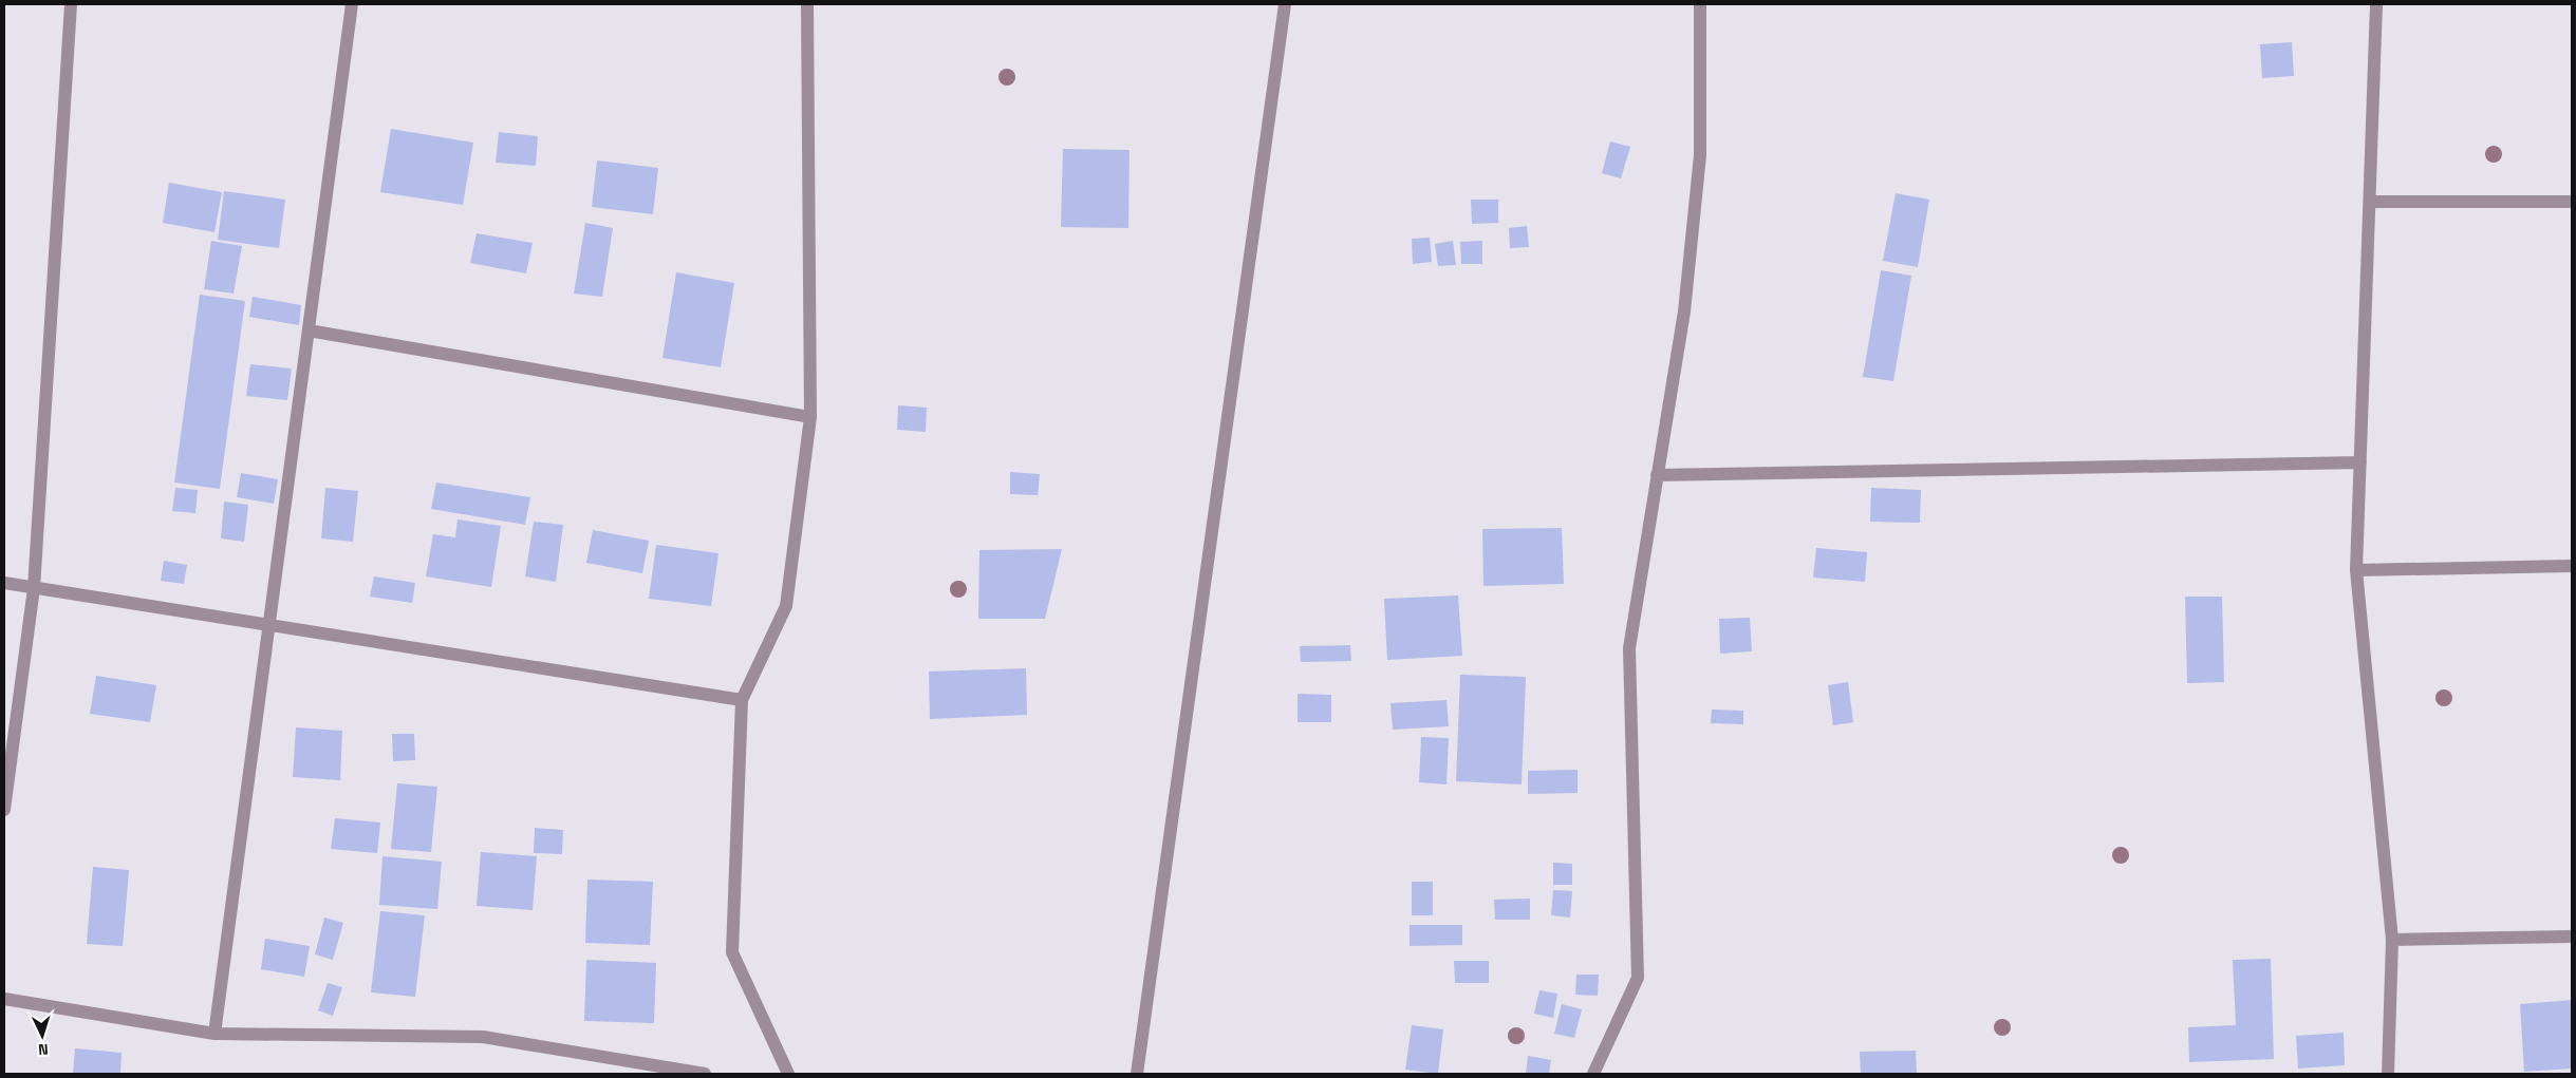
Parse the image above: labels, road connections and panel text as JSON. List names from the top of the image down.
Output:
{
  "north": "bottom"
}
